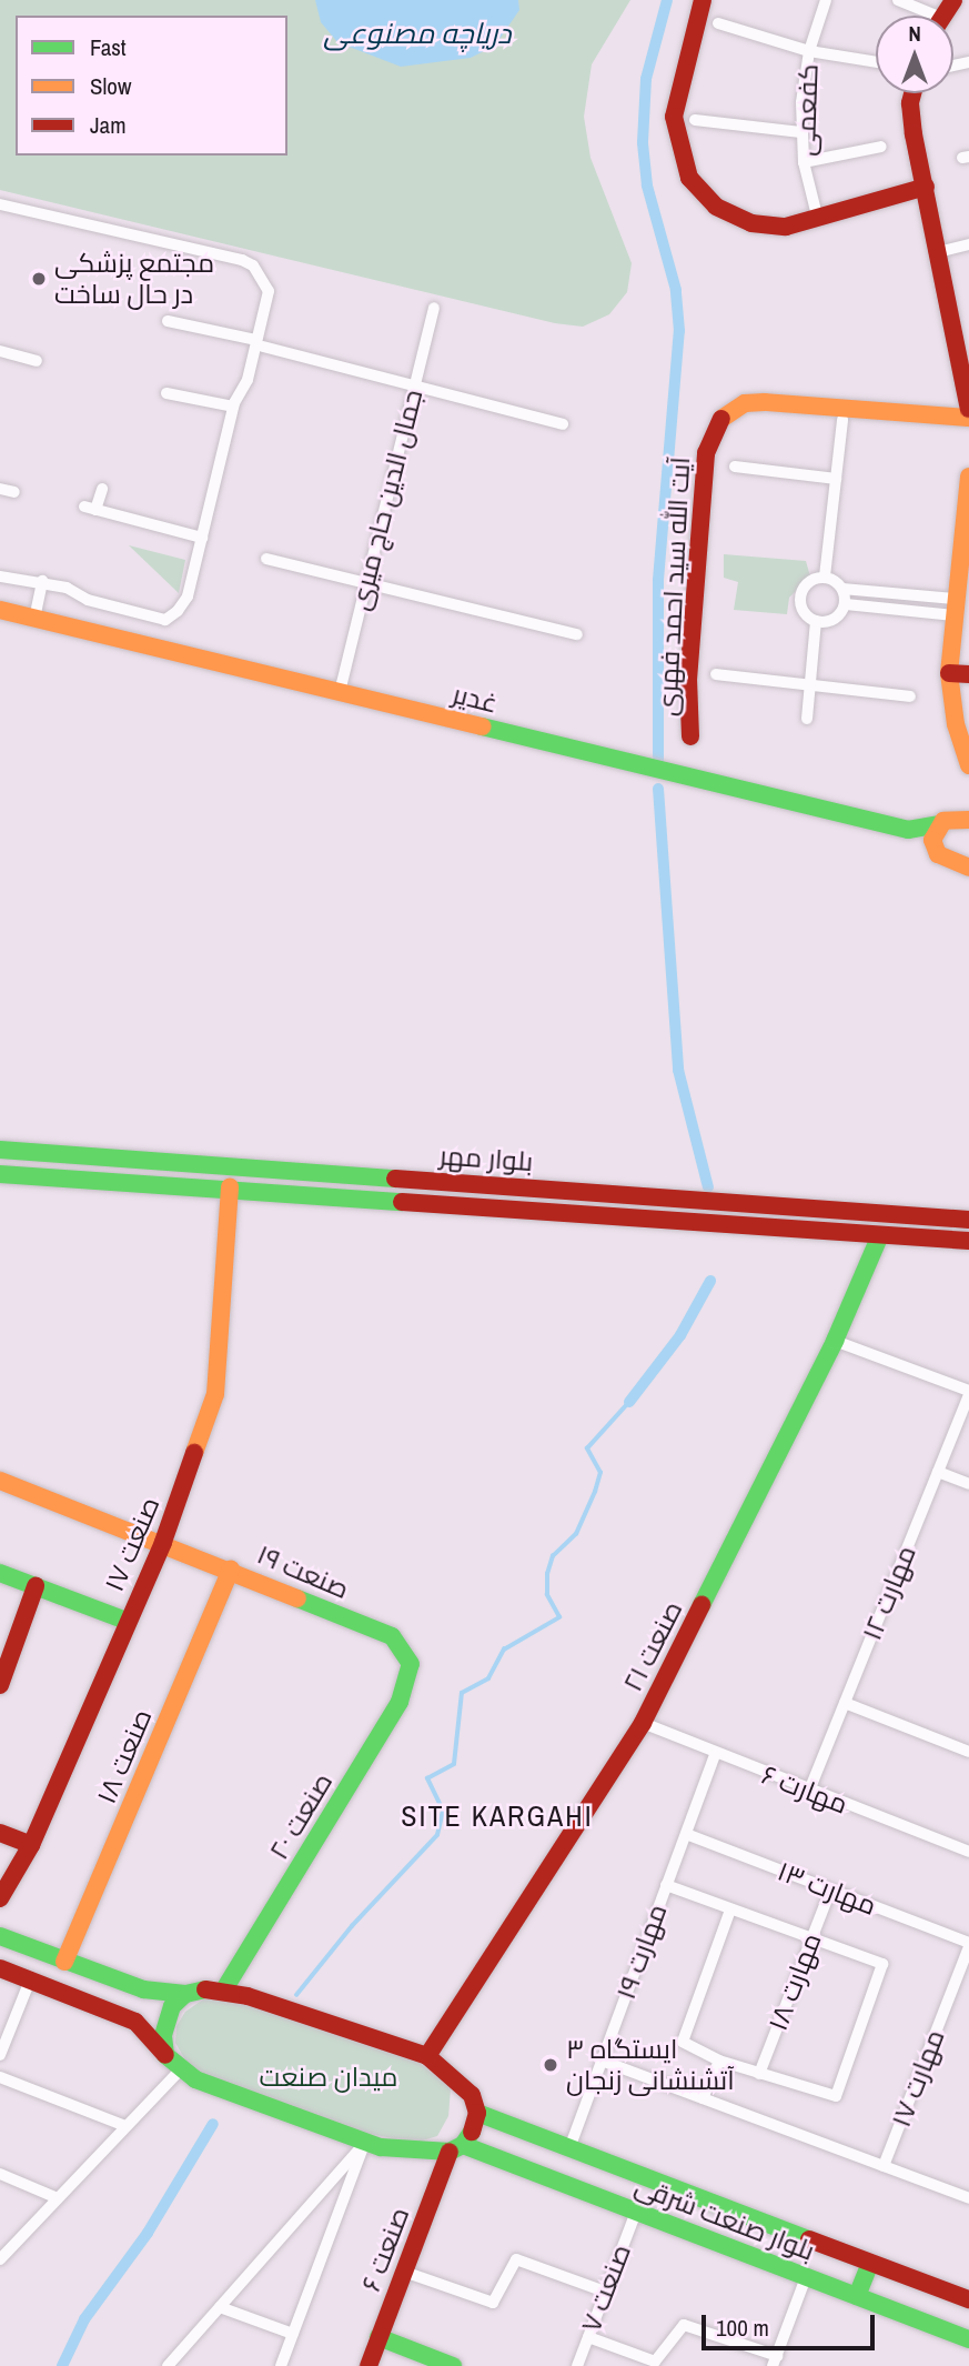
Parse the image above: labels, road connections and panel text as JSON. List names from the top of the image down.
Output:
{
  "streets": {
    "main road": [
      "آیت الله سید احمد فهری",
      "غدیر",
      "بلوار مهر",
      "صنعت ۱۷",
      "صنعت ۱۹",
      "صنعت ۲۱",
      "صنعت ۱۸",
      "صنعت ۲۰",
      "بلوار صنعت شرقی",
      "صنعت ۶"
    ],
    "street": [
      "کفعمی",
      "جمال الدین حاج میری",
      "مهارت ۱۲",
      "مهارت ۶",
      "مهارت ۱۳",
      "مهارت ۱۹",
      "مهارت ۱۸",
      "مهارت ۱۷",
      "صنعت ۷"
    ]
  },
  "crossings": [
    ["جمال الدین حاج میری", "غدیر"],
    ["بلوار مهر", "صنعت ۱۷"],
    ["بلوار مهر", "صنعت ۲۱"],
    ["صنعت ۱۷", "صنعت ۱۹"],
    ["صنعت ۱۹", "صنعت ۱۸"],
    ["صنعت ۱۹", "صنعت ۲۰"],
    ["مهارت ۱۲", "مهارت ۶"],
    ["صنعت ۲۱", "مهارت ۶"],
    ["مهارت ۶", "مهارت ۱۹"],
    ["مهارت ۱۳", "مهارت ۱۹"],
    ["مهارت ۱۳", "مهارت ۱۸"],
    ["مهارت ۱۳", "مهارت ۱۷"],
    ["مهارت ۱۹", "بلوار صنعت شرقی"],
    ["بلوار صنعت شرقی", "صنعت ۶"],
    ["بلوار صنعت شرقی", "صنعت ۷"]
  ],
  "districts": ["SITE KARGAHI"],
  "water": ["دریاچه مصنوعی"],
  "parks": ["میدان صنعت"],
  "places": ["مجتمع پزشکی در حال ساخت", "ایستگاه ۳ آتشنشانی زنجان"],
  "legend": ["Fast", "Slow", "Jam"],
  "scale_bar": "100 m",
  "north": "top"
}
